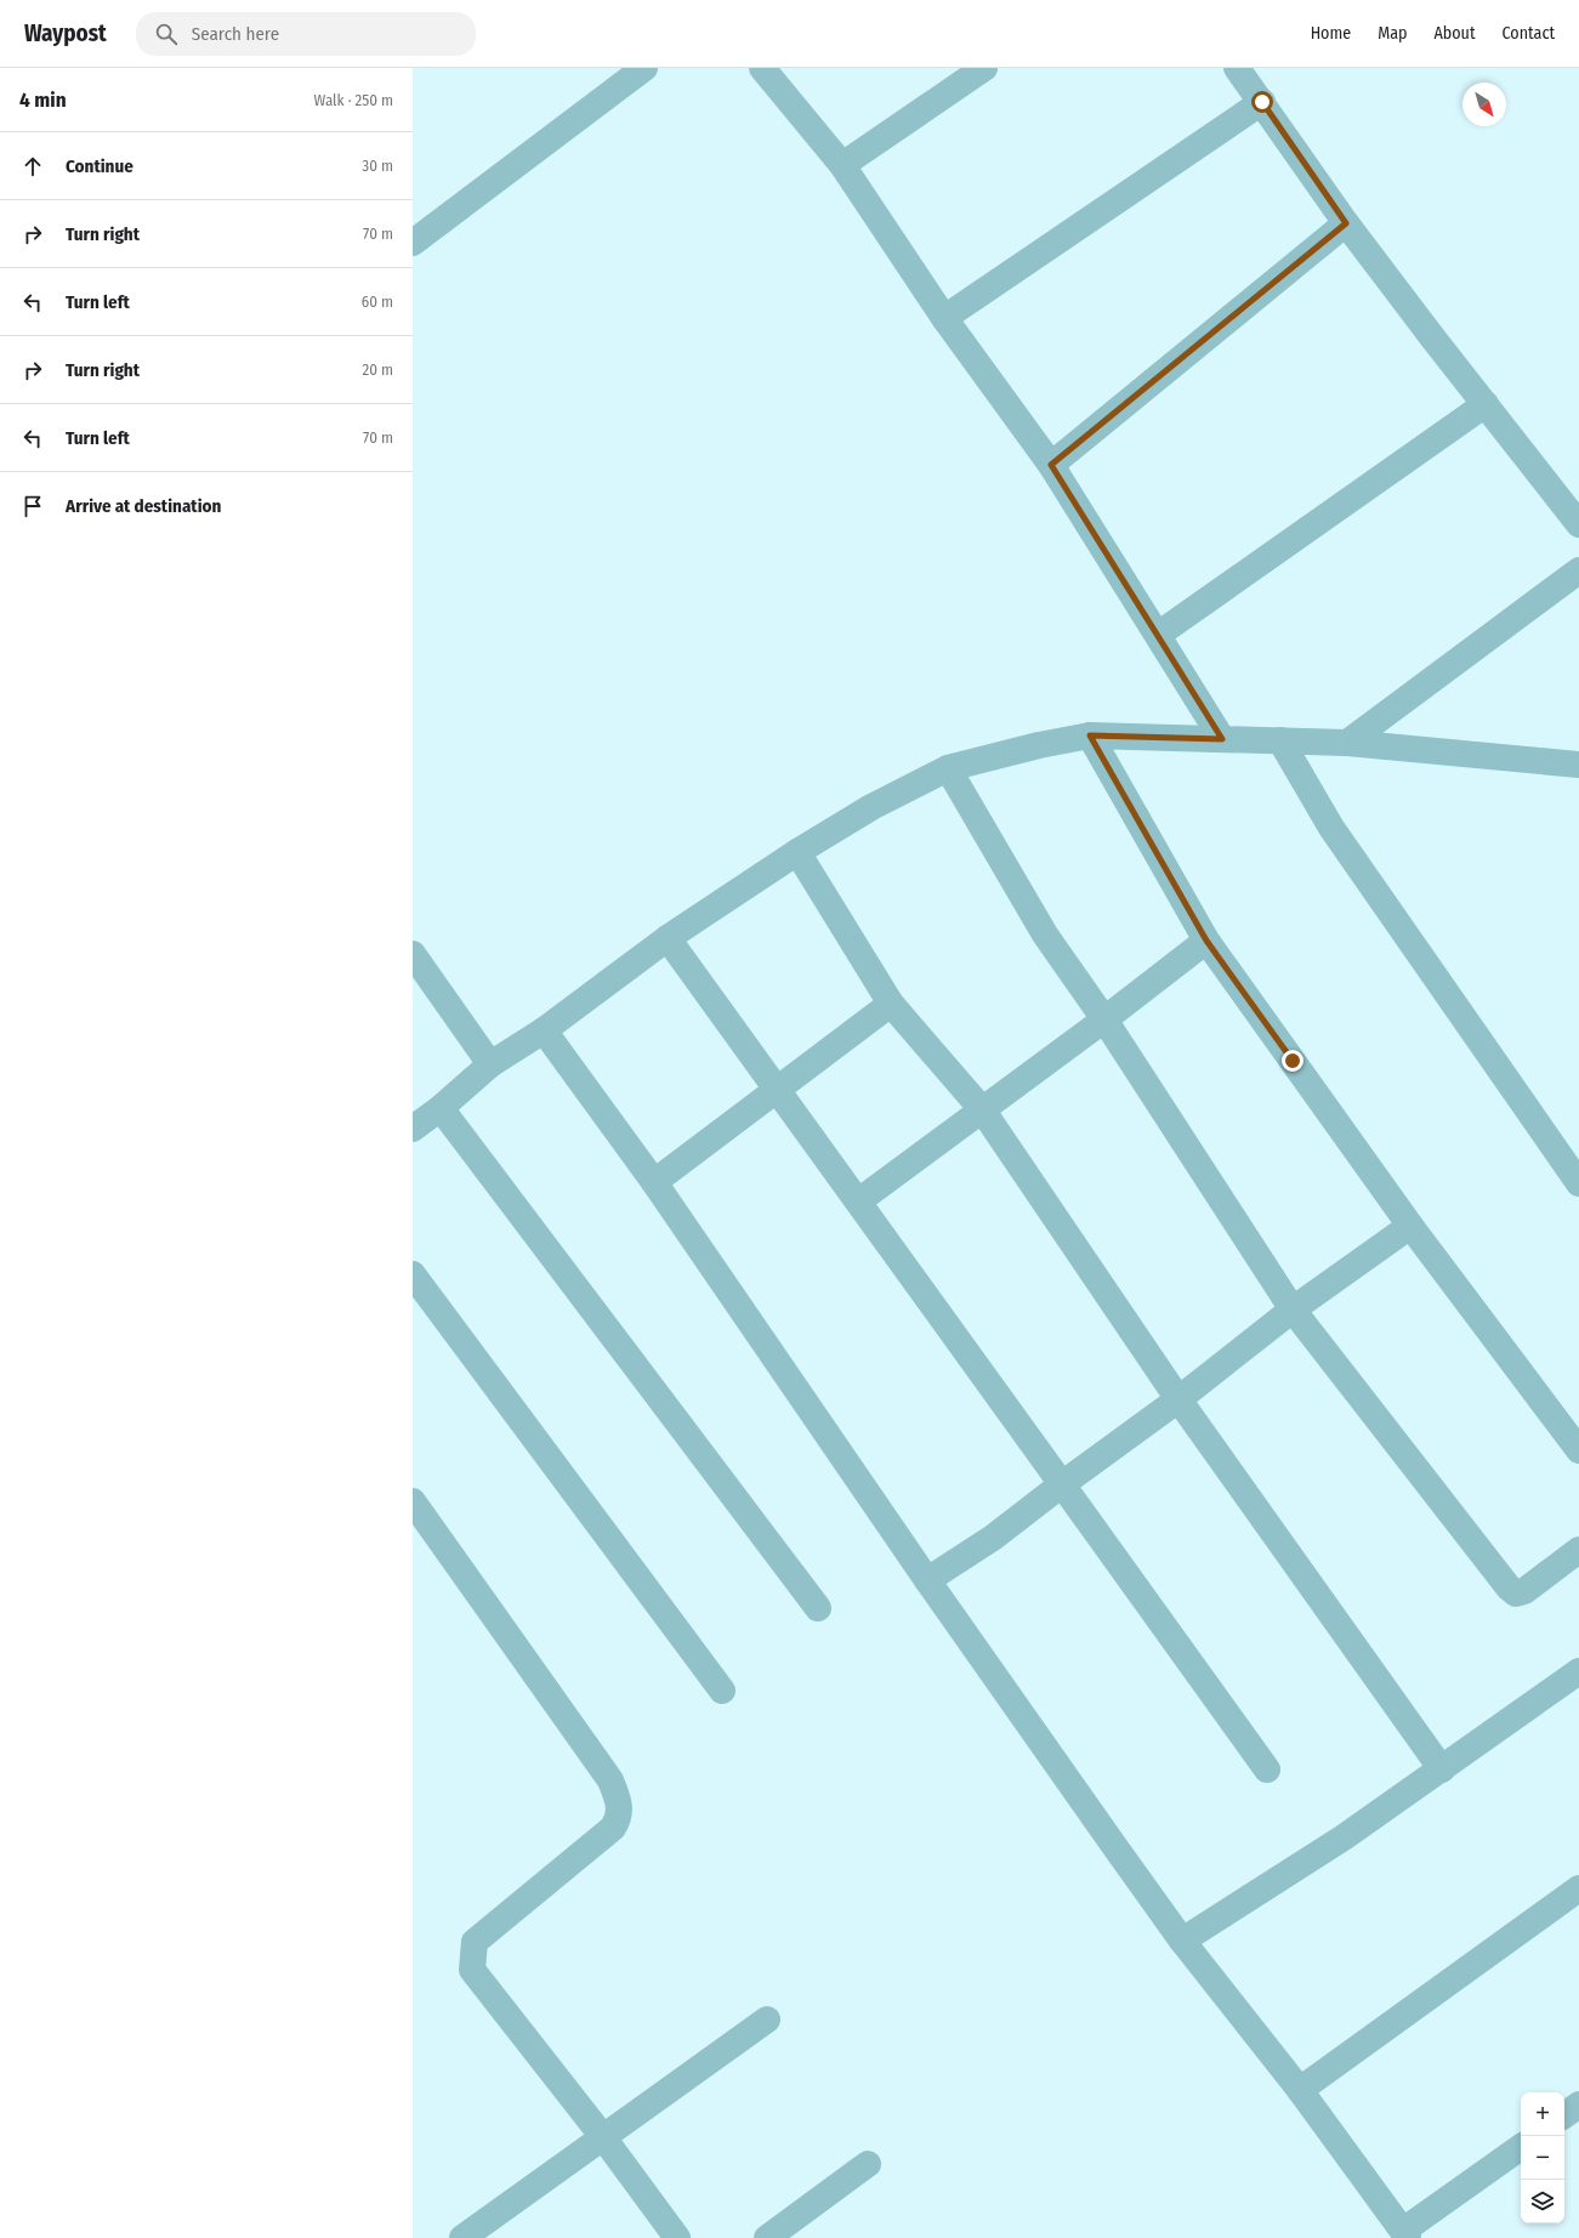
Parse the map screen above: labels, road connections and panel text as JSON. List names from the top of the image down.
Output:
{
  "north": "bottom right",
  "page": {
    "header": "Waypost",
    "search": "Search here",
    "nav": [
      "Home",
      "Map",
      "About",
      "Contact"
    ],
    "heading": ["4 min", "Walk · 250 m"],
    "list": [
      ["Continue", "30 m"],
      ["Turn right", "70 m"],
      ["Turn left", "60 m"],
      ["Turn right", "20 m"],
      ["Turn left", "70 m"],
      "Arrive at destination"
    ],
    "map_buttons": ["+", "−"]
  }
}
